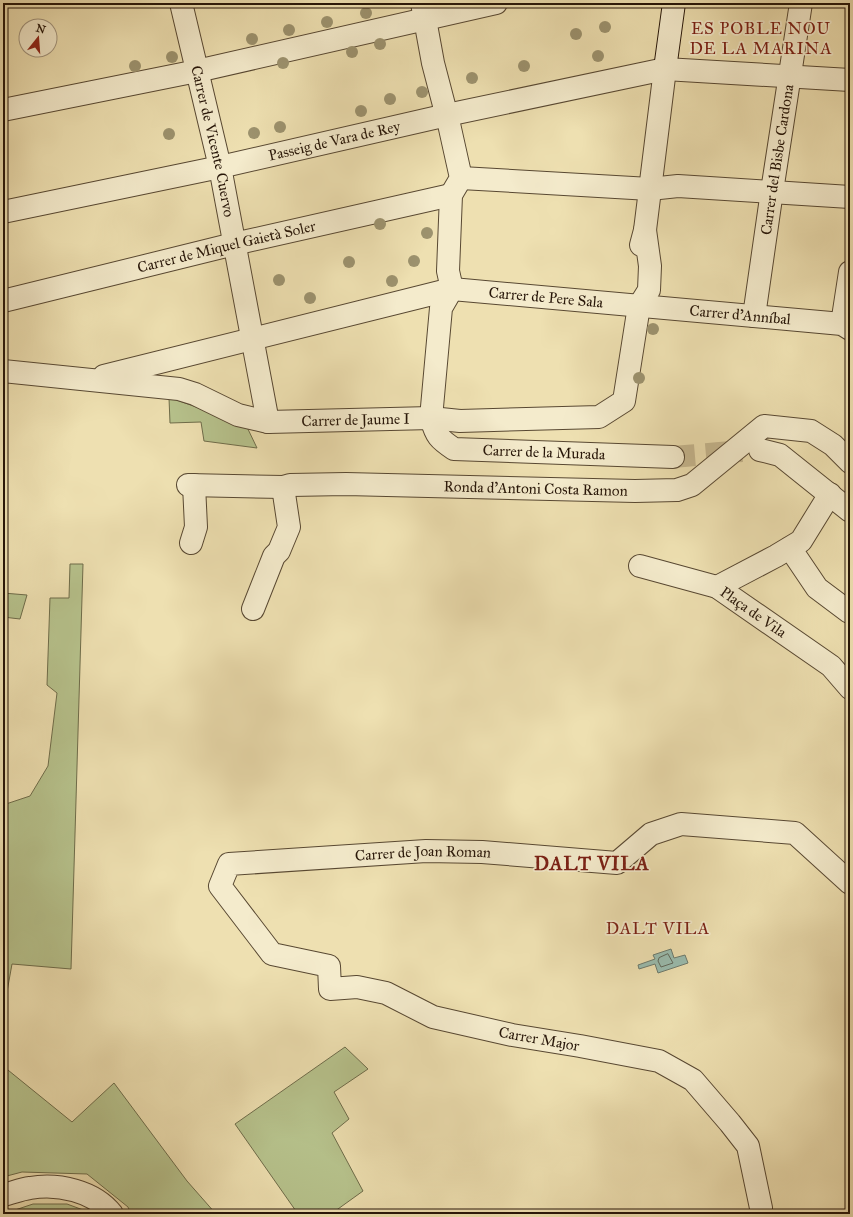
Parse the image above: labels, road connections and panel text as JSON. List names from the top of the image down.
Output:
{
  "streets": {
    "street": [
      "Passeig de Vara de Rey",
      "Carrer de Vicente Cuervo",
      "Carrer del Bisbe Cardona",
      "Carrer de Miquel Gaietà Soler",
      "Carrer de Pere Sala",
      "Carrer d'Anníbal",
      "Carrer de Jaume I",
      "Carrer de la Murada",
      "Ronda d'Antoni Costa Ramon",
      "Plaça de Vila",
      "Carrer de Joan Roman",
      "Carrer Major"
    ]
  },
  "crossings": [
    ["Passeig de Vara de Rey", "Carrer de Vicente Cuervo"],
    ["Passeig de Vara de Rey", "Carrer del Bisbe Cardona"],
    ["Carrer de Vicente Cuervo", "Carrer de Miquel Gaietà Soler"],
    ["Carrer de Vicente Cuervo", "Carrer de Jaume I"],
    ["Carrer del Bisbe Cardona", "Carrer de Miquel Gaietà Soler"],
    ["Carrer del Bisbe Cardona", "Carrer d'Anníbal"],
    ["Carrer de Pere Sala", "Carrer d'Anníbal"],
    ["Carrer de Pere Sala", "Carrer de Jaume I"],
    ["Carrer d'Anníbal", "Carrer de Jaume I"],
    ["Carrer de Jaume I", "Carrer de la Murada"],
    ["Carrer de Joan Roman", "Carrer Major"]
  ],
  "districts": ["ES POBLE NOU DE LA MARINA", "DALT VILA", "DALT VILA"],
  "north": "top"
}
